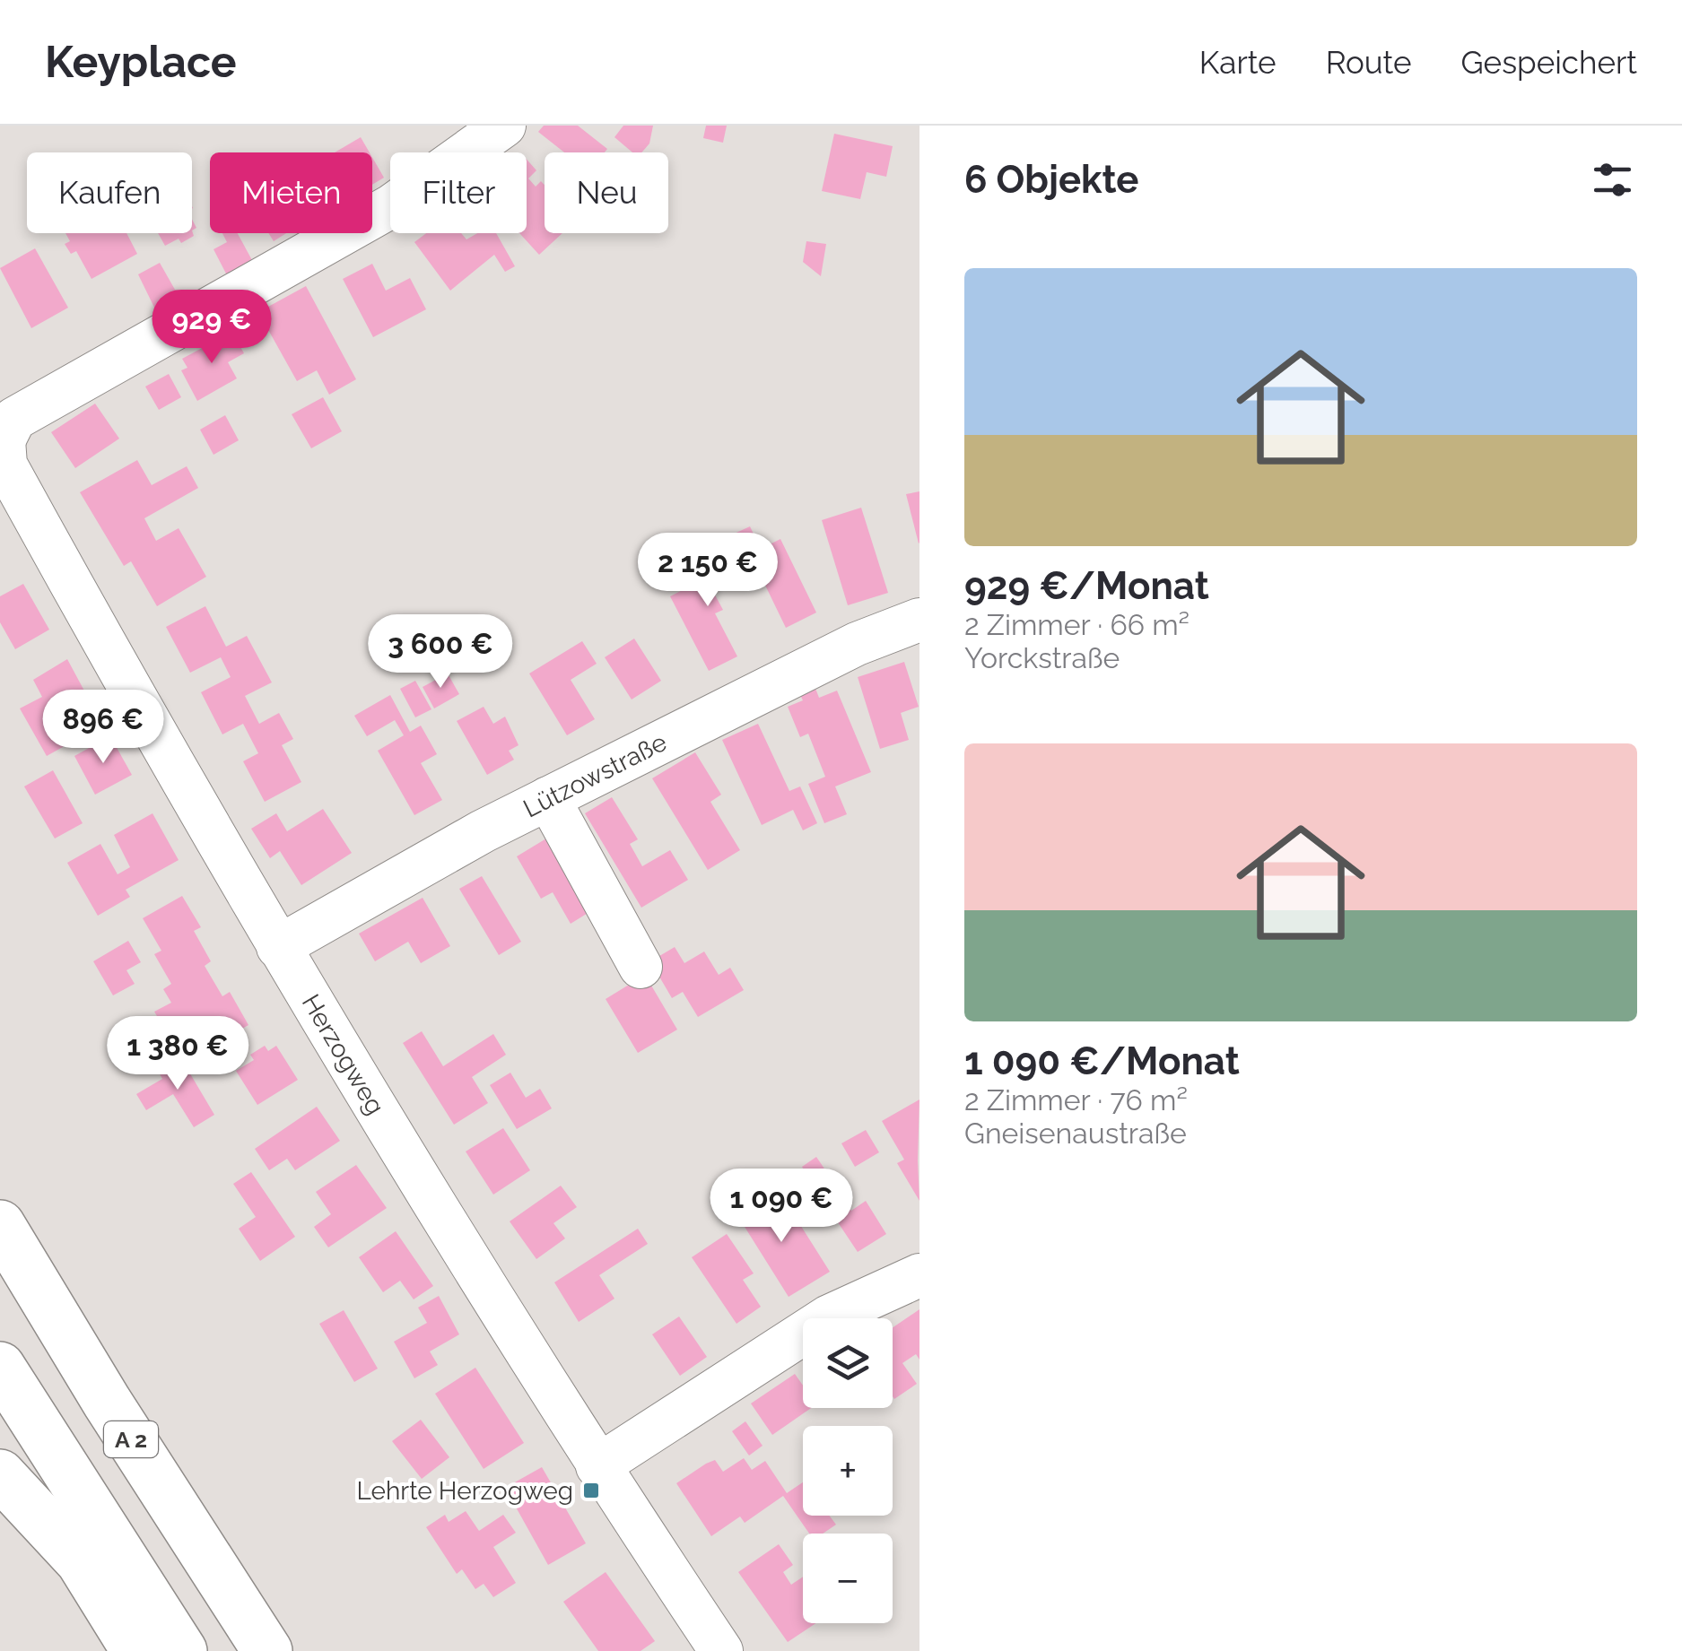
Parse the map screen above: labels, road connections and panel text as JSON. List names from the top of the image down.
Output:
{
  "streets": {
    "highway": ["A 2"],
    "street": ["Lützowstraße", "Herzogweg"]
  },
  "crossings": [
    ["Lützowstraße", "Herzogweg"]
  ],
  "places": {
    "transit": ["Lehrte Herzogweg"]
  },
  "page": {
    "header": "Keyplace",
    "nav": ["Karte", "Route", "Gespeichert"],
    "heading": "6 Objekte",
    "chip": [
      "Kaufen",
      "Mieten",
      "Filter",
      "Neu"
    ],
    "list": [
      {
        "name": "929 €/Monat",
        "note": "2 Zimmer · 66 m² · Yorckstraße"
      },
      {
        "name": "1 090 €/Monat",
        "note": "2 Zimmer · 76 m² · Gneisenaustraße"
      }
    ],
    "price": [
      "929 €",
      "2 150 €",
      "3 600 €",
      "896 €",
      "1 380 €",
      "1 090 €"
    ],
    "map_buttons": ["+", "−"]
  }
}
